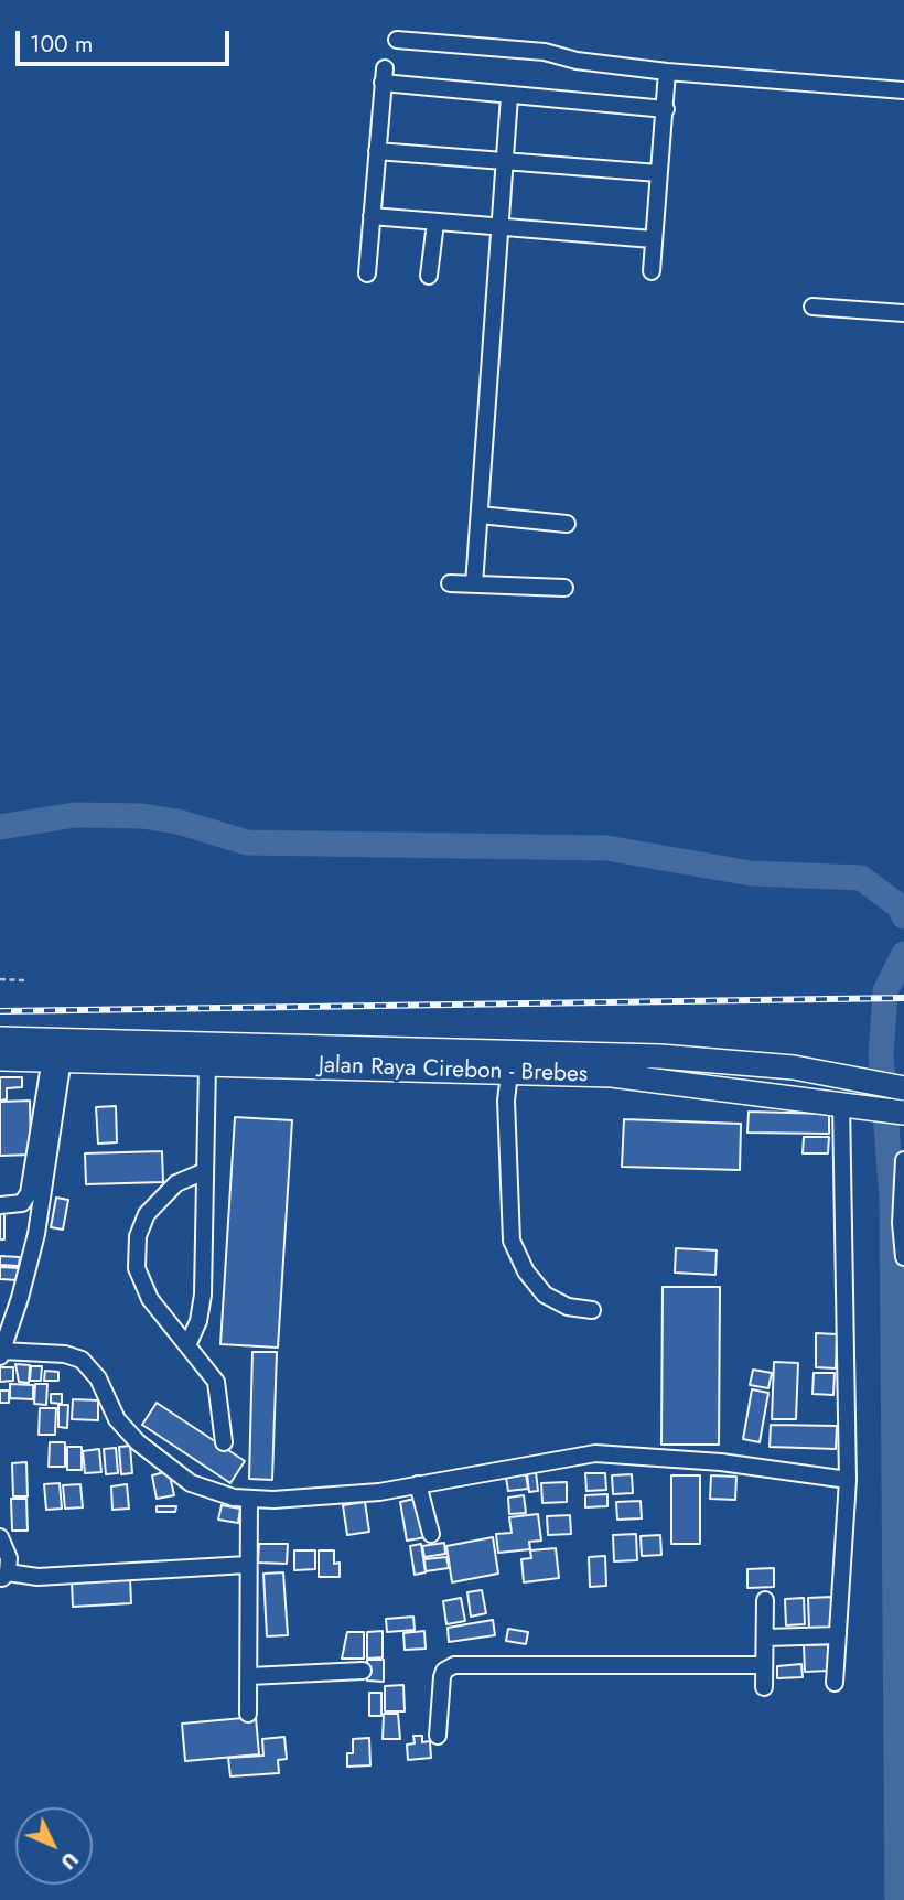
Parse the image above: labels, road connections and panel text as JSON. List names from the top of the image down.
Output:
{
  "streets": {
    "highway": ["Jalan Raya Cirebon - Brebes"]
  },
  "scale_bar": "100 m",
  "north": "bottom right"
}
